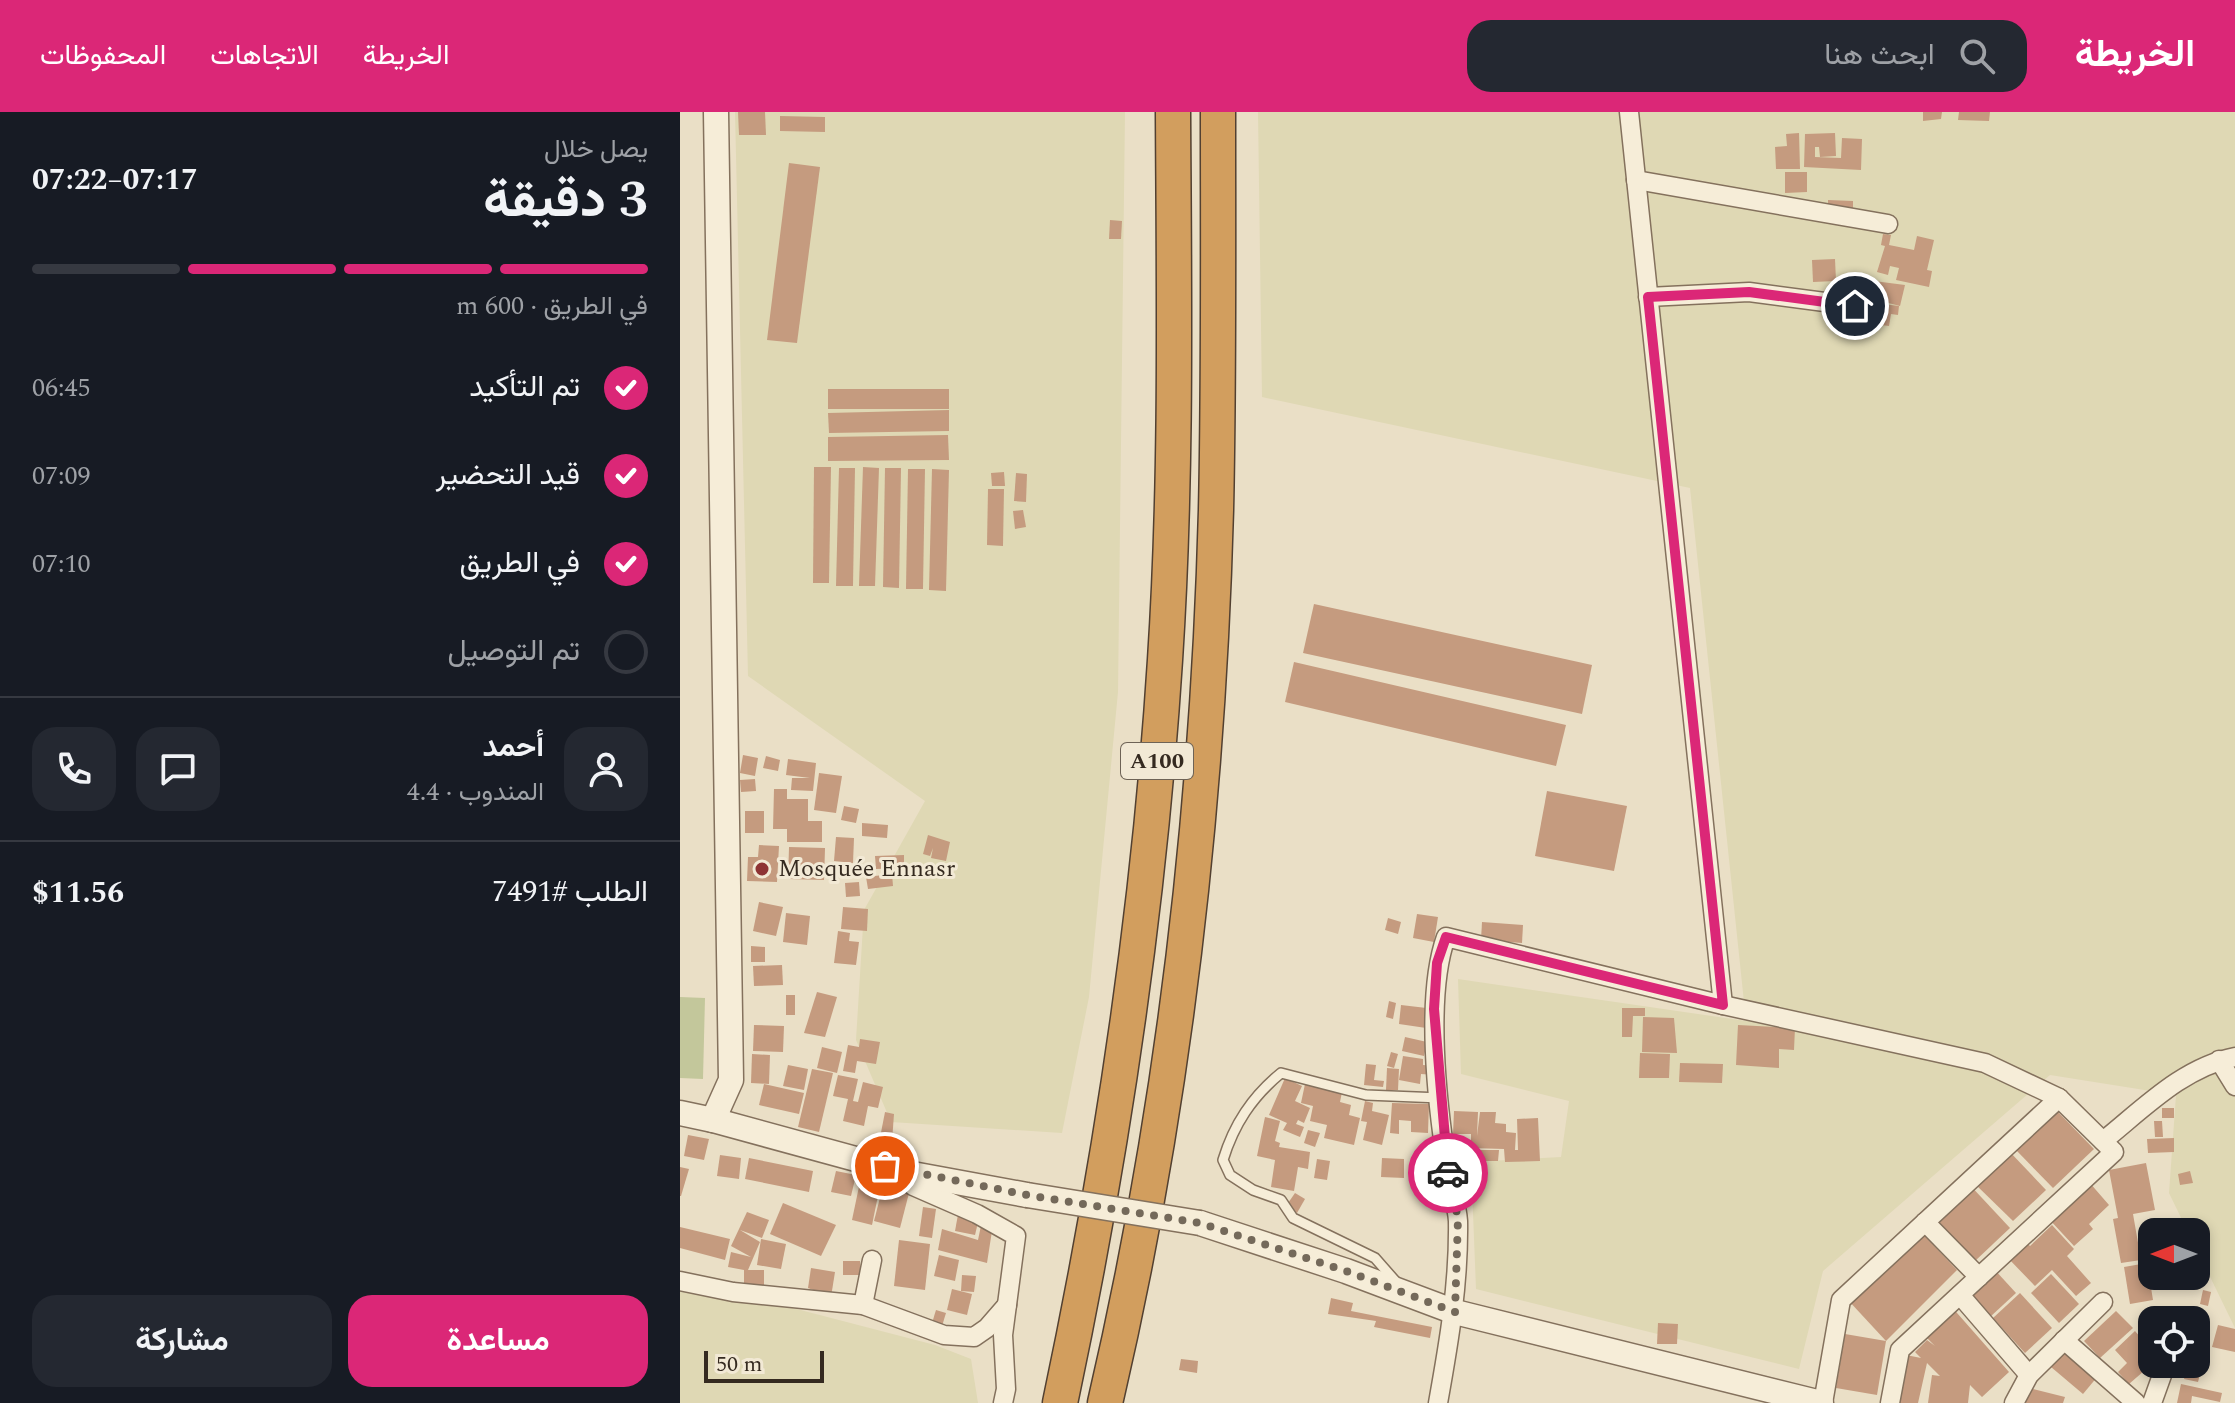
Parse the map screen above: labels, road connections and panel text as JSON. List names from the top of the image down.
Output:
{
  "streets": {
    "highway": ["A100"]
  },
  "places": ["Mosquée Ennasr"],
  "scale_bar": "50 m",
  "north": "left",
  "page": {
    "header": "الخريطة",
    "search": "ابحث هنا",
    "nav": ["الخريطة", "الاتجاهات", "المحفوظات"],
    "heading": ["3 دقيقة", "يصل خلال", "07:17–07:22"],
    "panel": [
      "أحمد",
      "المندوب · 4.4",
      "الطلب #7491",
      "$11.56"
    ],
    "bar": "في الطريق · 600 m",
    "list": [
      ["تم التأكيد", "06:45"],
      ["قيد التحضير", "07:09"],
      ["في الطريق", "07:10"],
      "تم التوصيل"
    ],
    "buttons": ["مساعدة", "مشاركة"],
    "scale": "50 m"
  }
}
